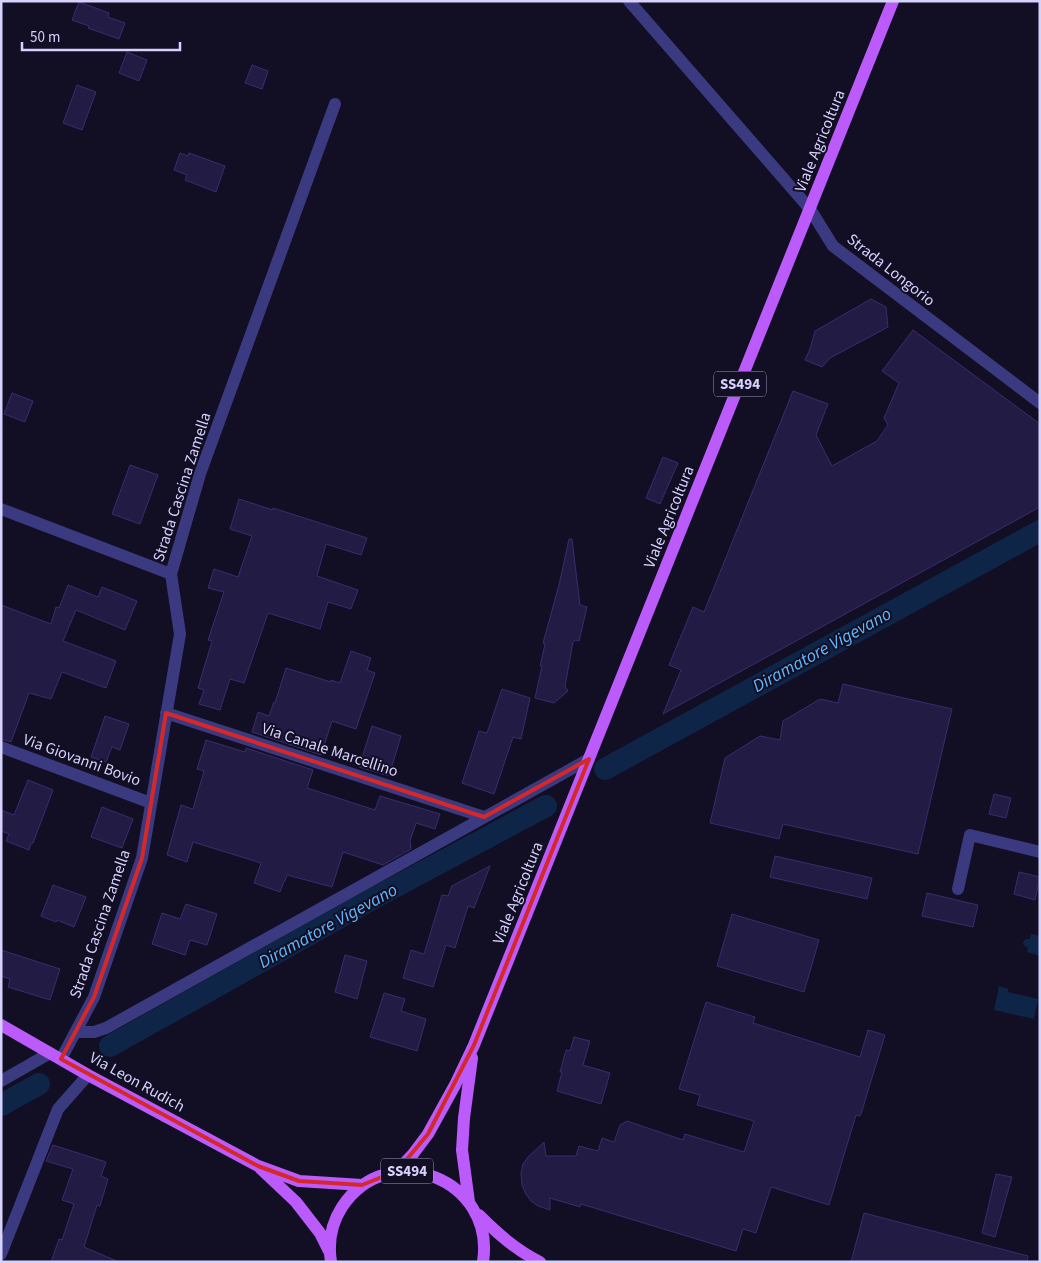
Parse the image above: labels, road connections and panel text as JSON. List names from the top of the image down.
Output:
{
  "streets": {
    "main road": ["Viale Agricoltura", "SS494", "Via Leon Rudich"],
    "street": [
      "Strada Longorio",
      "Strada Cascina Zamella",
      "Via Canale Marcellino",
      "Via Giovanni Bovio"
    ]
  },
  "crossings": [
    ["Viale Agricoltura", "Strada Longorio"],
    ["Strada Cascina Zamella", "Via Canale Marcellino"],
    ["Strada Cascina Zamella", "Via Giovanni Bovio"],
    ["Strada Cascina Zamella", "Via Leon Rudich"]
  ],
  "water": ["Diramatore Vigevano"],
  "scale_bar": "50 m"
}
